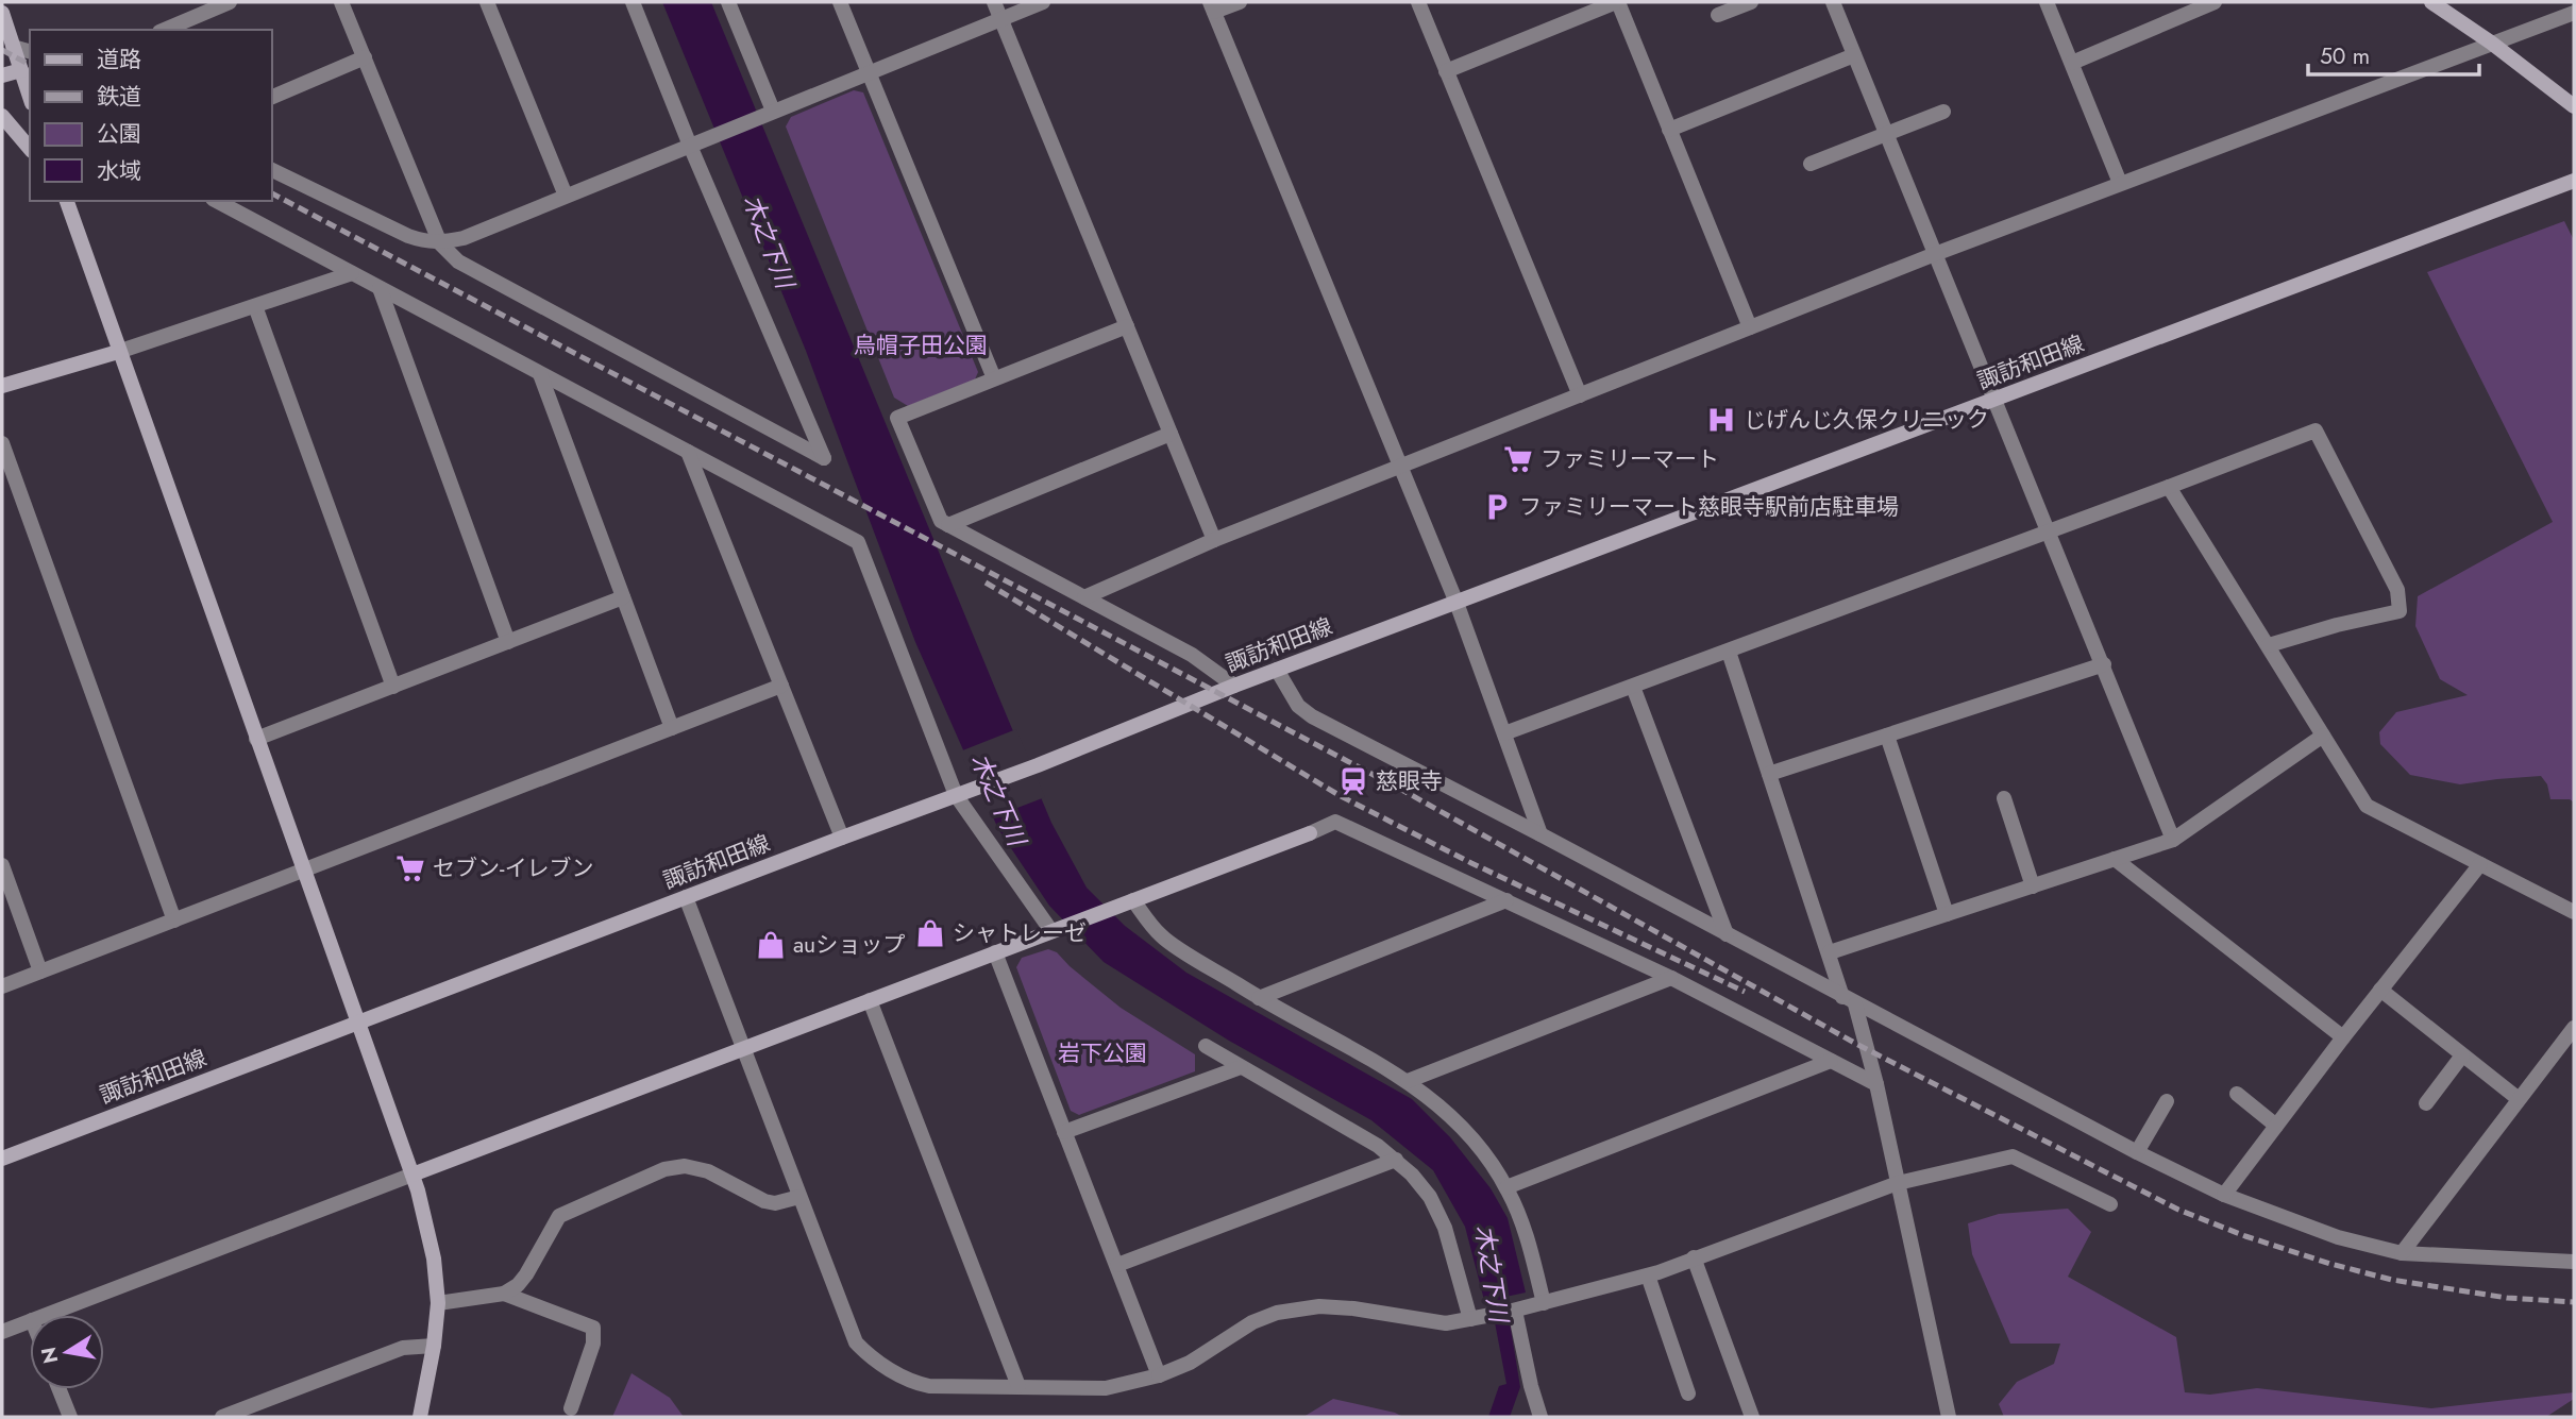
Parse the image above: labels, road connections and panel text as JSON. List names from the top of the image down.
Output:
{
  "streets": {
    "street": ["諏訪和田線"]
  },
  "water": ["木之下川"],
  "parks": ["烏帽子田公園", "岩下公園"],
  "places": {
    "hospital": ["じげんじ久保クリニック"],
    "supermarket": ["ファミリーマート", "セブン-イレブン"],
    "parking": ["ファミリーマート慈眼寺駅前店駐車場"],
    "station": ["慈眼寺"],
    "shop": ["シャトレーゼ", "auショップ"]
  },
  "legend": [
    "道路",
    "鉄道",
    "公園",
    "水域"
  ],
  "scale_bar": "50 m",
  "north": "left"
}
